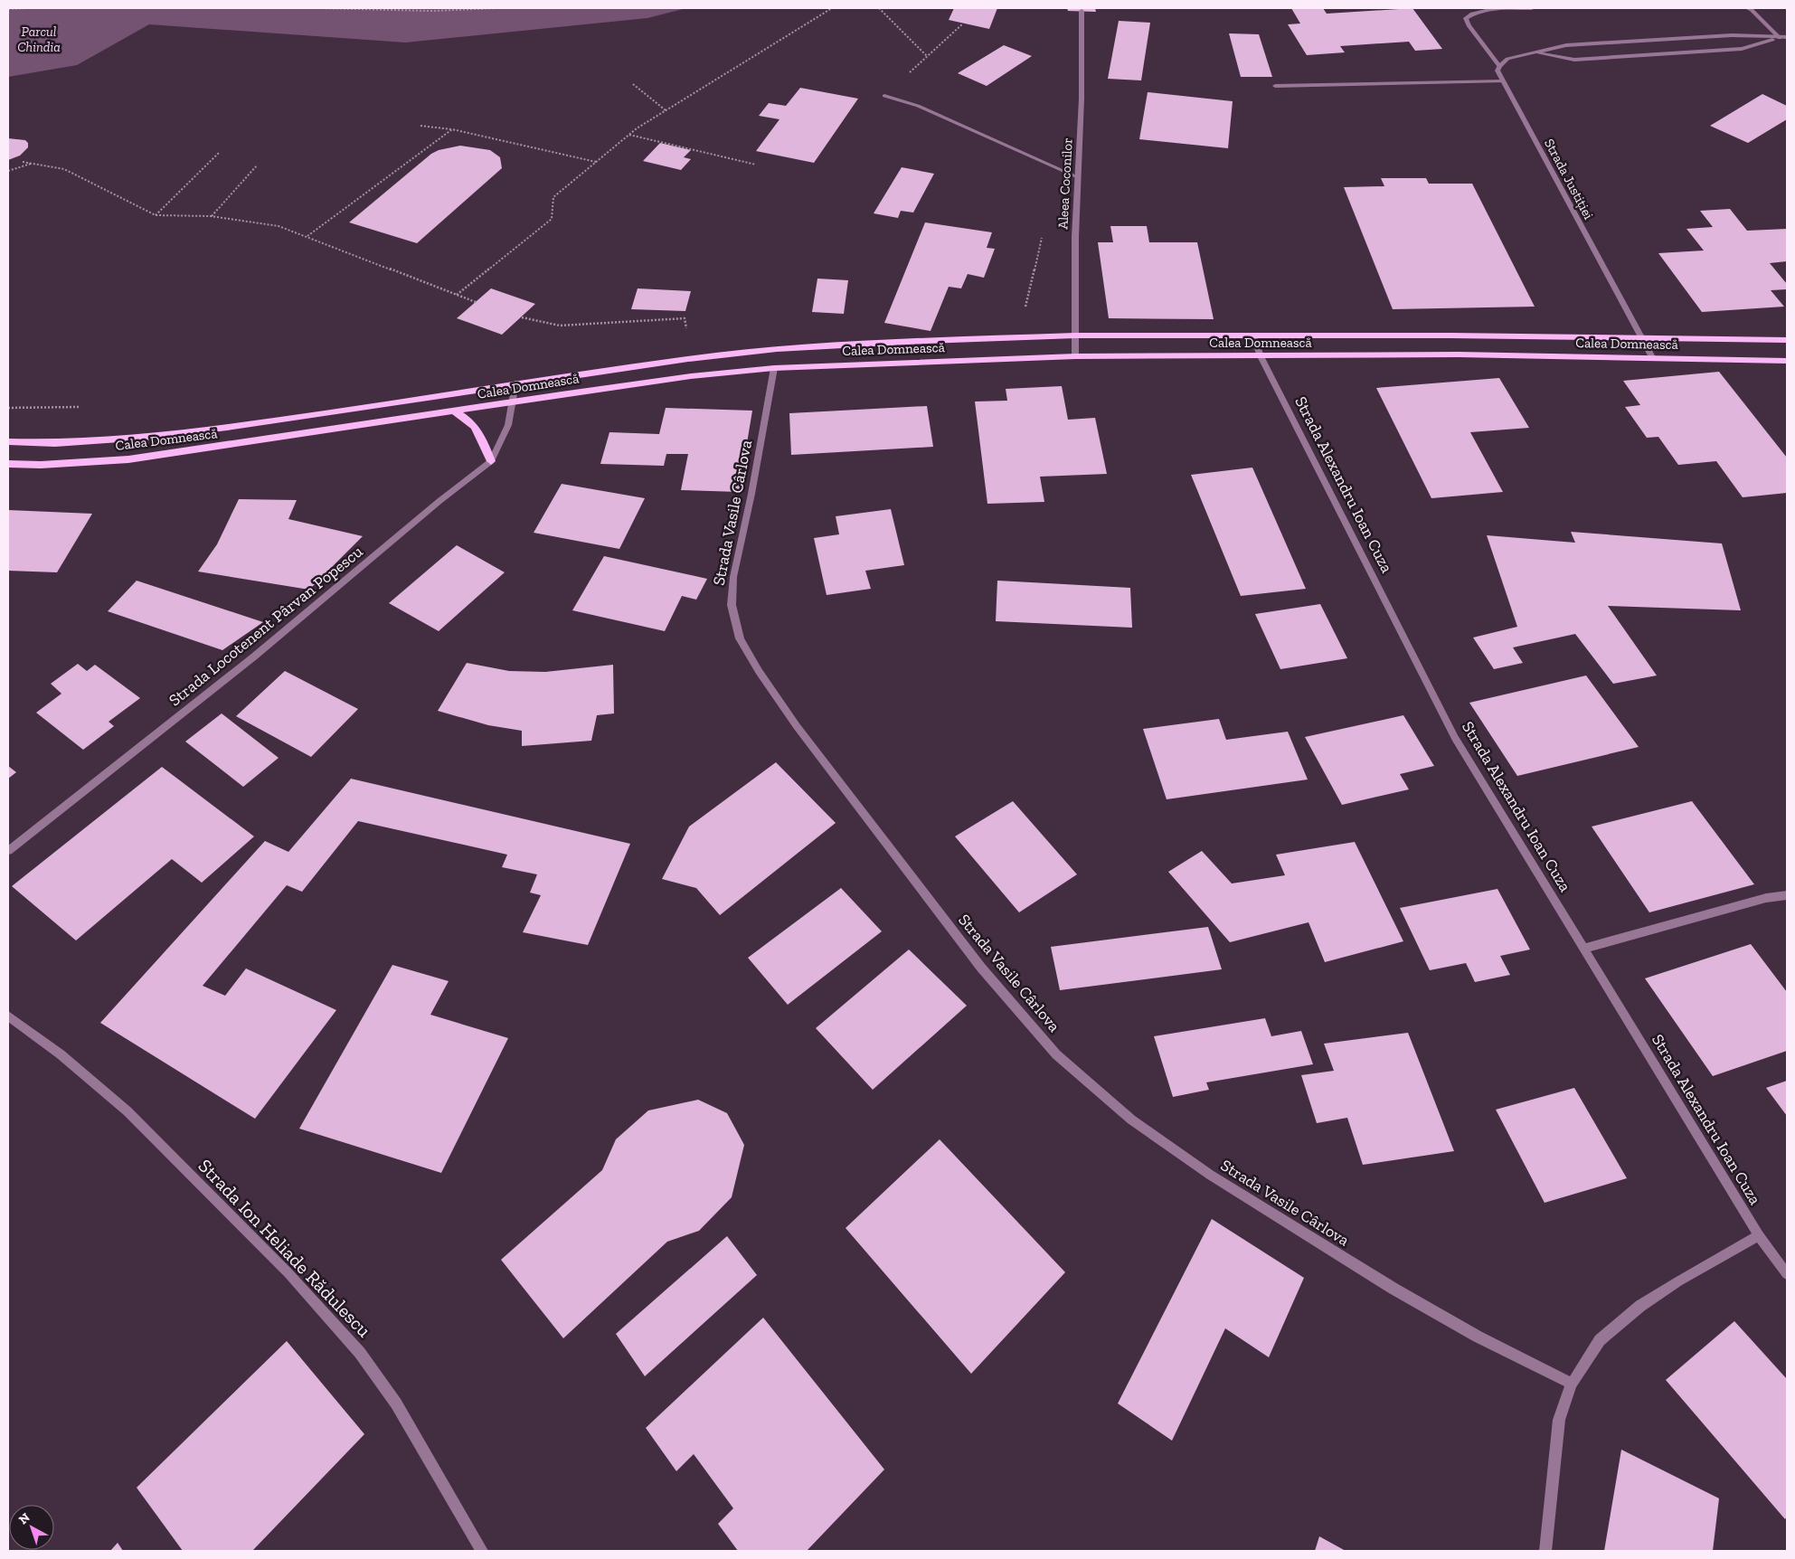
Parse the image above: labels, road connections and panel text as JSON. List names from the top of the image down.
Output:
{
  "streets": {
    "main road": ["Calea Domnească"],
    "street": [
      "Strada Justiției",
      "Aleea Coconilor",
      "Strada Alexandru Ioan Cuza",
      "Strada Vasile Cârlova",
      "Strada Locotenent Pârvan Popescu",
      "Strada Ion Heliade Rădulescu"
    ]
  },
  "crossings": [
    ["Strada Justiției", "Calea Domnească"],
    ["Aleea Coconilor", "Calea Domnească"],
    ["Calea Domnească", "Strada Alexandru Ioan Cuza"],
    ["Calea Domnească", "Strada Vasile Cârlova"],
    ["Calea Domnească", "Strada Locotenent Pârvan Popescu"]
  ],
  "parks": ["Parcul Chindia"],
  "north": "top left"
}
